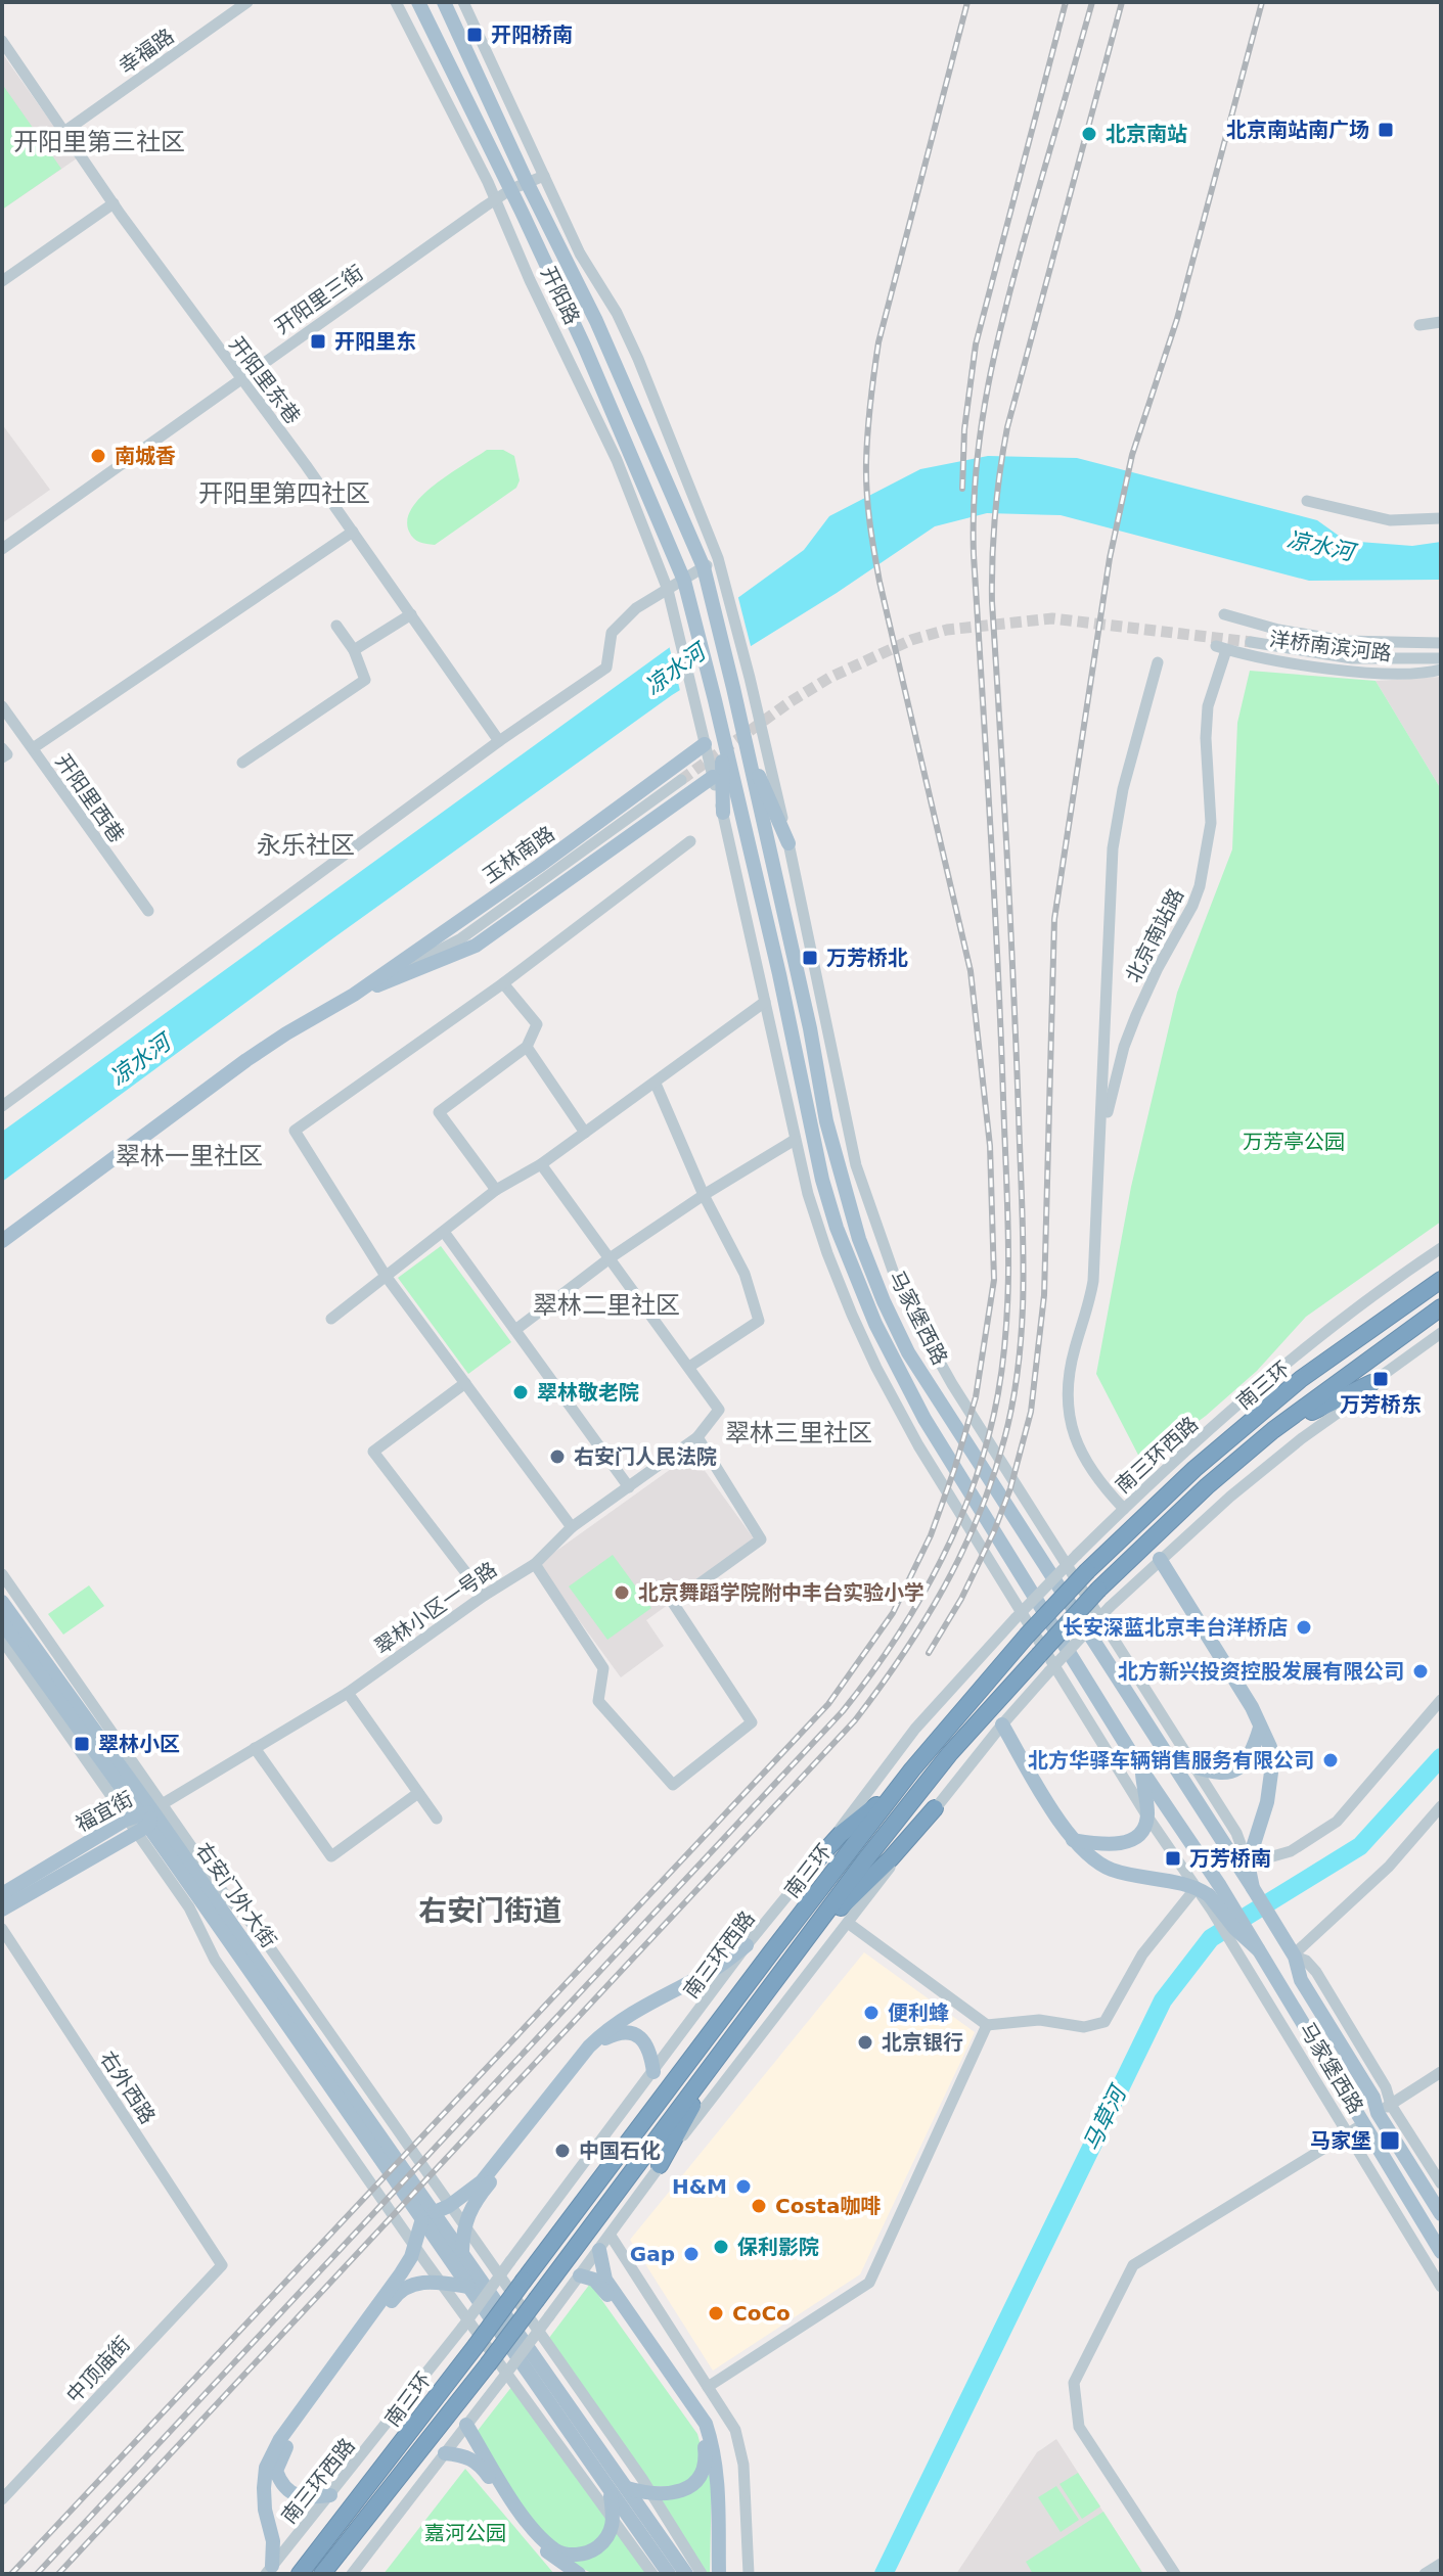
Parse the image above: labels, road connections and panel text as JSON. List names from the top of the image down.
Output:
{
  "streets": {
    "highway": ["南三环"],
    "main road": [
      "开阳路",
      "玉林南路",
      "马家堡西路",
      "福宜街",
      "右安门外大街"
    ],
    "street": [
      "幸福路",
      "开阳里三街",
      "开阳里东巷",
      "洋桥南滨河路",
      "开阳里西巷",
      "北京南站路",
      "南三环西路",
      "翠林小区一号路",
      "右外西路",
      "中顶庙街"
    ]
  },
  "crossings": [
    ["幸福路", "开阳里东巷"],
    ["开阳路", "开阳里三街"],
    ["开阳路", "玉林南路"],
    ["开阳路", "马家堡西路"],
    ["开阳里三街", "开阳里东巷"],
    ["洋桥南滨河路", "北京南站路"],
    ["北京南站路", "南三环西路"],
    ["翠林小区一号路", "福宜街"],
    ["翠林小区一号路", "右安门外大街"],
    ["福宜街", "右安门外大街"],
    ["右外西路", "中顶庙街"]
  ],
  "districts": [
    "开阳里第三社区",
    "开阳里第四社区",
    "永乐社区",
    "翠林一里社区",
    "翠林二里社区",
    "翠林三里社区",
    "右安门街道"
  ],
  "water": ["凉水河", "马草河"],
  "parks": ["万芳亭公园", "嘉河公园"],
  "places": {
    "transit": [
      "开阳桥南",
      "北京南站南广场",
      "开阳里东",
      "万芳桥北",
      "万芳桥东",
      "翠林小区",
      "万芳桥南",
      "马家堡"
    ],
    "other": [
      "北京南站",
      "南城香",
      "翠林敬老院",
      "右安门人民法院",
      "北京舞蹈学院附中丰台实验小学",
      "长安深蓝北京丰台洋桥店",
      "北方新兴投资控股发展有限公司",
      "北方华驿车辆销售服务有限公司",
      "便利蜂",
      "北京银行",
      "中国石化",
      "H&M",
      "Costa咖啡",
      "保利影院",
      "Gap",
      "CoCo"
    ]
  }
}
